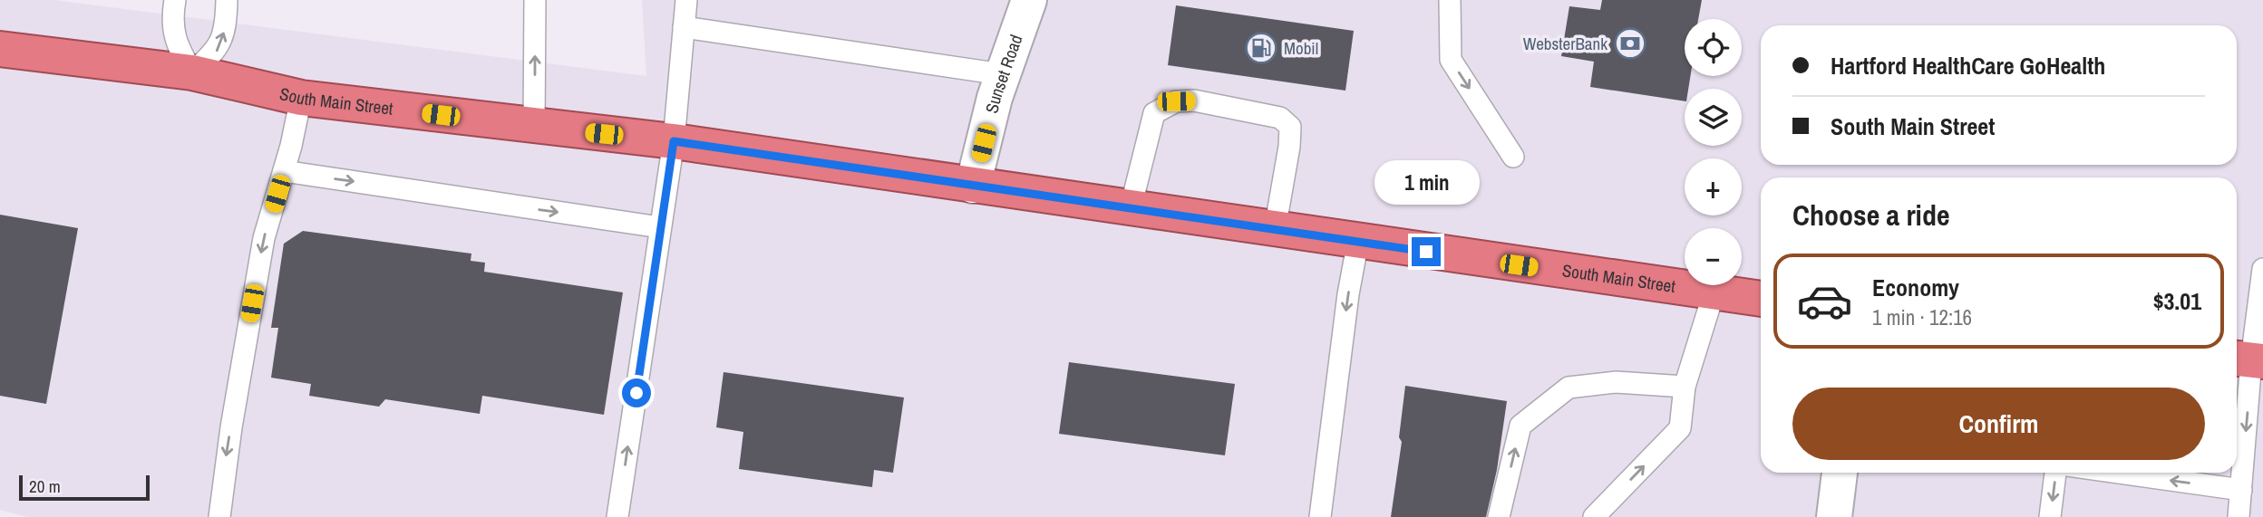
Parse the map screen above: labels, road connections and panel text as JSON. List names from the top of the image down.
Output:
{
  "streets": {
    "highway": ["South Main Street"],
    "street": ["Sunset Road"]
  },
  "crossings": [
    ["Sunset Road", "South Main Street"]
  ],
  "places": {
    "bank": ["WebsterBank"],
    "fuel station": ["Mobil"]
  },
  "scale_bar": "20 m",
  "page": {
    "map_buttons": ["+", "−"],
    "banner": ["Hartford HealthCare GoHealth", "South Main Street"],
    "bubble": "1 min",
    "heading": "Choose a ride",
    "list": [
      {
        "name": "Economy",
        "note": "1 min · 12:16",
        "value": "$3.01"
      }
    ],
    "buttons": "Confirm",
    "scale": "20 m"
  }
}
